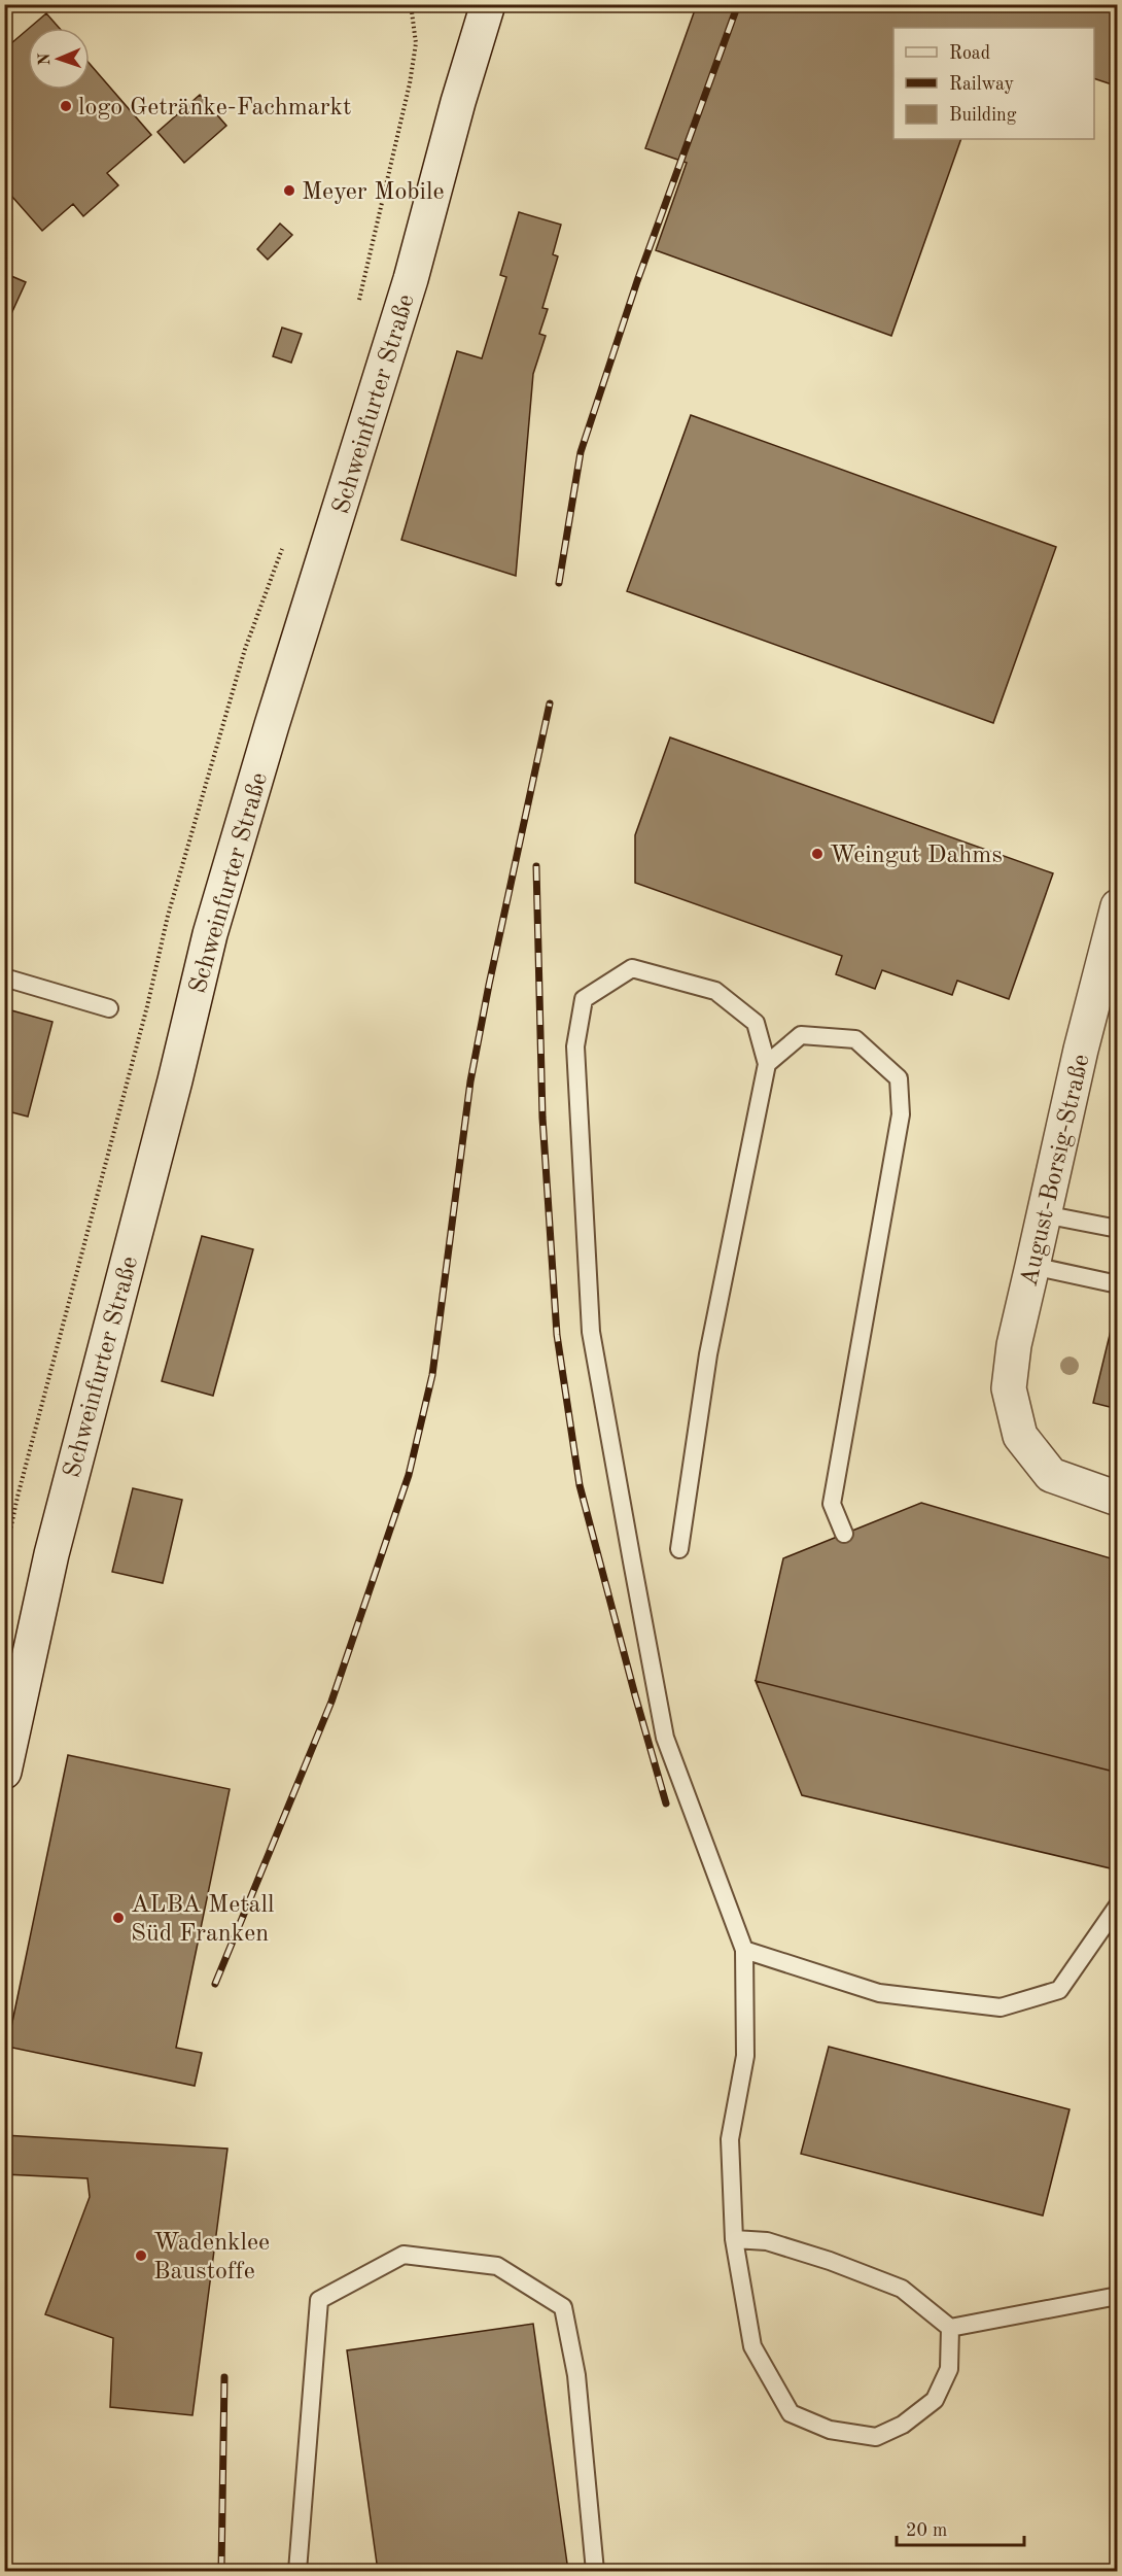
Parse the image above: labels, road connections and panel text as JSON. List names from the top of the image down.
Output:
{
  "streets": {
    "main road": ["Schweinfurter Straße", "August-Borsig-Straße"]
  },
  "places": [
    "logo Getränke-Fachmarkt",
    "Meyer Mobile",
    "Weingut Dahms",
    "ALBA Metall Süd Franken",
    "Wadenklee Baustoffe"
  ],
  "legend": ["Road", "Railway", "Building"],
  "scale_bar": "20 m",
  "north": "left"
}
